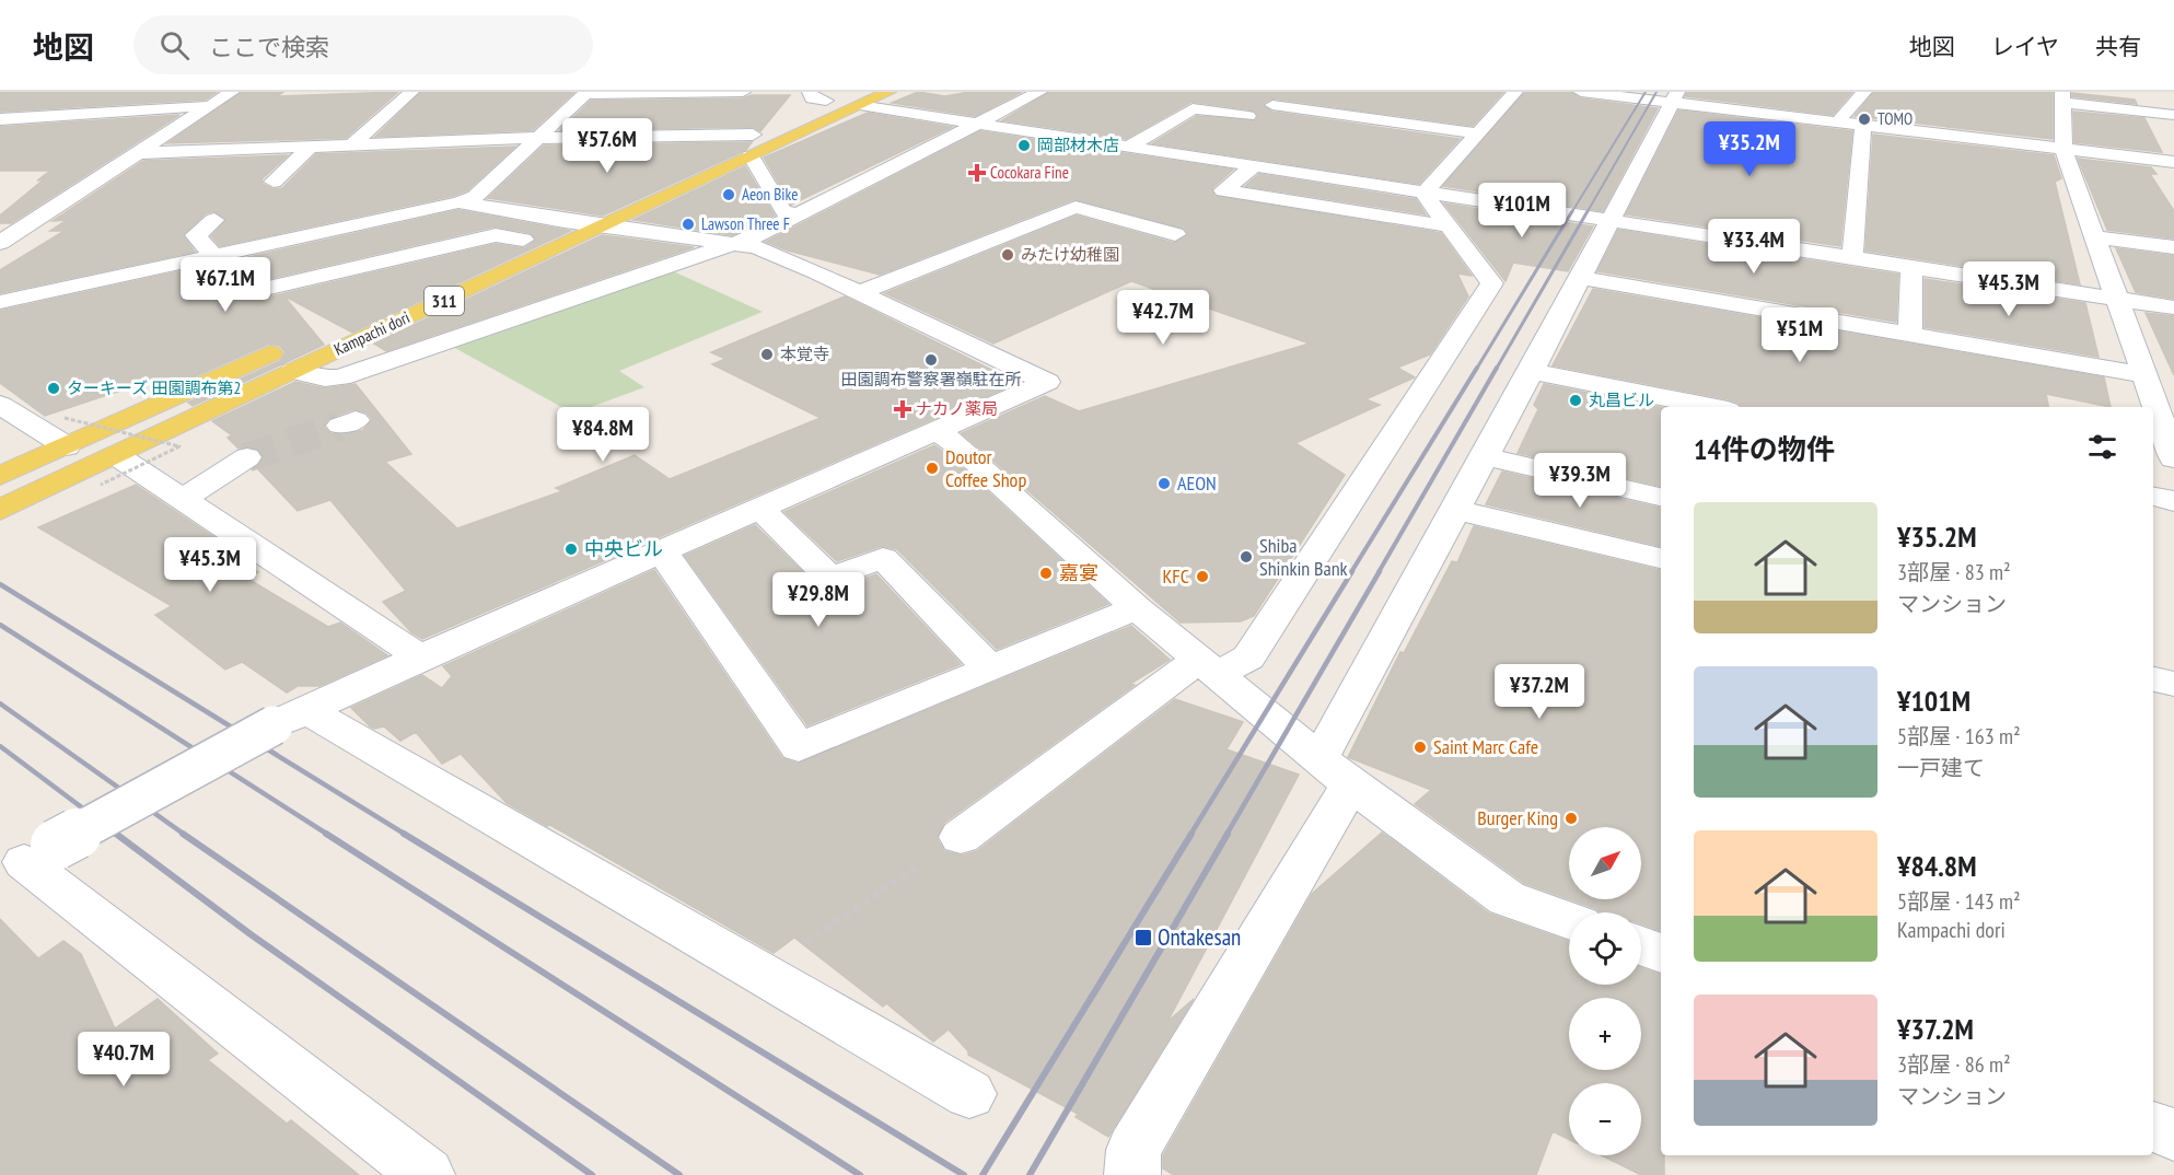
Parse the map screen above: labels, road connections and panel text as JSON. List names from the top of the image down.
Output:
{
  "streets": {
    "main road": ["311", "Kampachi dori"]
  },
  "places": {
    "other": [
      "TOMO",
      "岡部材木店",
      "Aeon Bike",
      "Lawson Three F",
      "みたけ幼稚園",
      "本覚寺",
      "田園調布警察署嶺駐在所",
      "ターキーズ 田園調布第2",
      "丸昌ビル",
      "Doutor Coffee Shop",
      "AEON",
      "中央ビル",
      "Shiba Shinkin Bank",
      "嘉宴",
      "KFC",
      "Saint Marc Cafe",
      "Burger King"
    ],
    "health": ["Cocokara Fine", "ナカノ薬局"],
    "transit": ["Ontakesan"]
  },
  "north": "top right",
  "page": {
    "header": "地図",
    "search": "ここで検索",
    "nav": ["地図", "レイヤ", "共有"],
    "price": [
      "¥57.6M",
      "¥35.2M",
      "¥101M",
      "¥33.4M",
      "¥67.1M",
      "¥45.3M",
      "¥42.7M",
      "¥51M",
      "¥84.8M",
      "¥39.3M",
      "¥45.3M",
      "¥29.8M",
      "¥37.2M",
      "¥40.7M"
    ],
    "heading": "14件の物件",
    "list": [
      {
        "name": "¥35.2M",
        "note": "3部屋 · 83 m² · マンション"
      },
      {
        "name": "¥101M",
        "note": "5部屋 · 163 m² · 一戸建て"
      },
      {
        "name": "¥84.8M",
        "note": "5部屋 · 143 m² · Kampachi dori"
      },
      {
        "name": "¥37.2M",
        "note": "3部屋 · 86 m² · マンション"
      }
    ],
    "map_buttons": ["+", "−"]
  }
}
